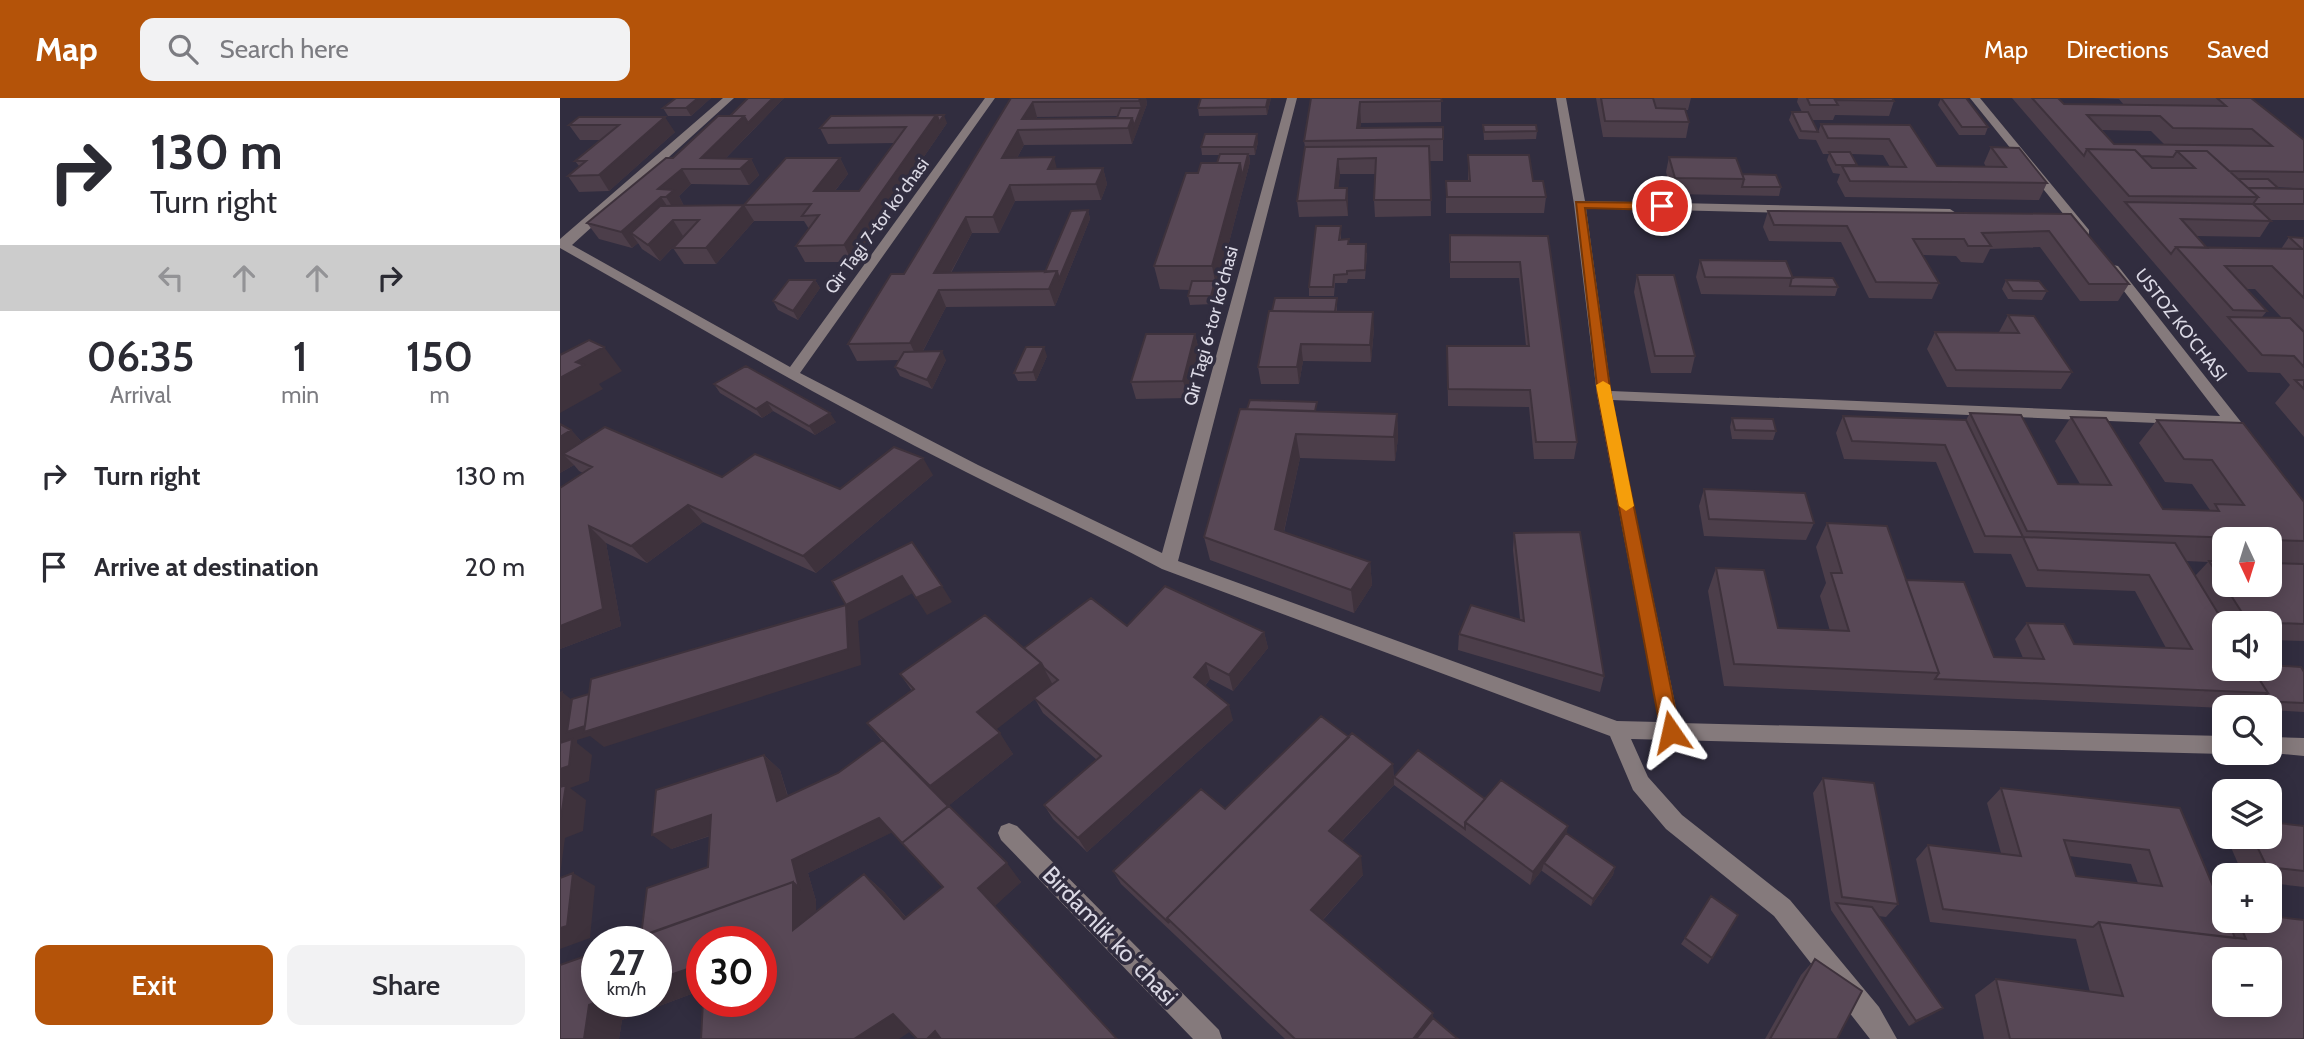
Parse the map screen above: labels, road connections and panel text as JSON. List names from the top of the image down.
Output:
{
  "streets": {
    "street": [
      "Qir Tagi 7-tor koʼchasi",
      "USTOZ KO'CHASI",
      "Qir Tagi 6-tor koʼchasi",
      "Birdamlik koʻchasi"
    ]
  },
  "north": "bottom",
  "page": {
    "header": "Map",
    "search": "Search here",
    "nav": ["Map", "Directions", "Saved"],
    "turn": ["130 m", "Turn right"],
    "eta": [
      "06:35",
      "Arrival",
      "1",
      "min",
      "150",
      "m"
    ],
    "list": [
      {
        "name": "Turn right",
        "value": "130 m"
      },
      {
        "name": "Arrive at destination",
        "value": "20 m"
      }
    ],
    "map_buttons": ["+", "−"],
    "speed": "27 km/h",
    "limit": "30",
    "buttons": ["Exit", "Share"]
  }
}
